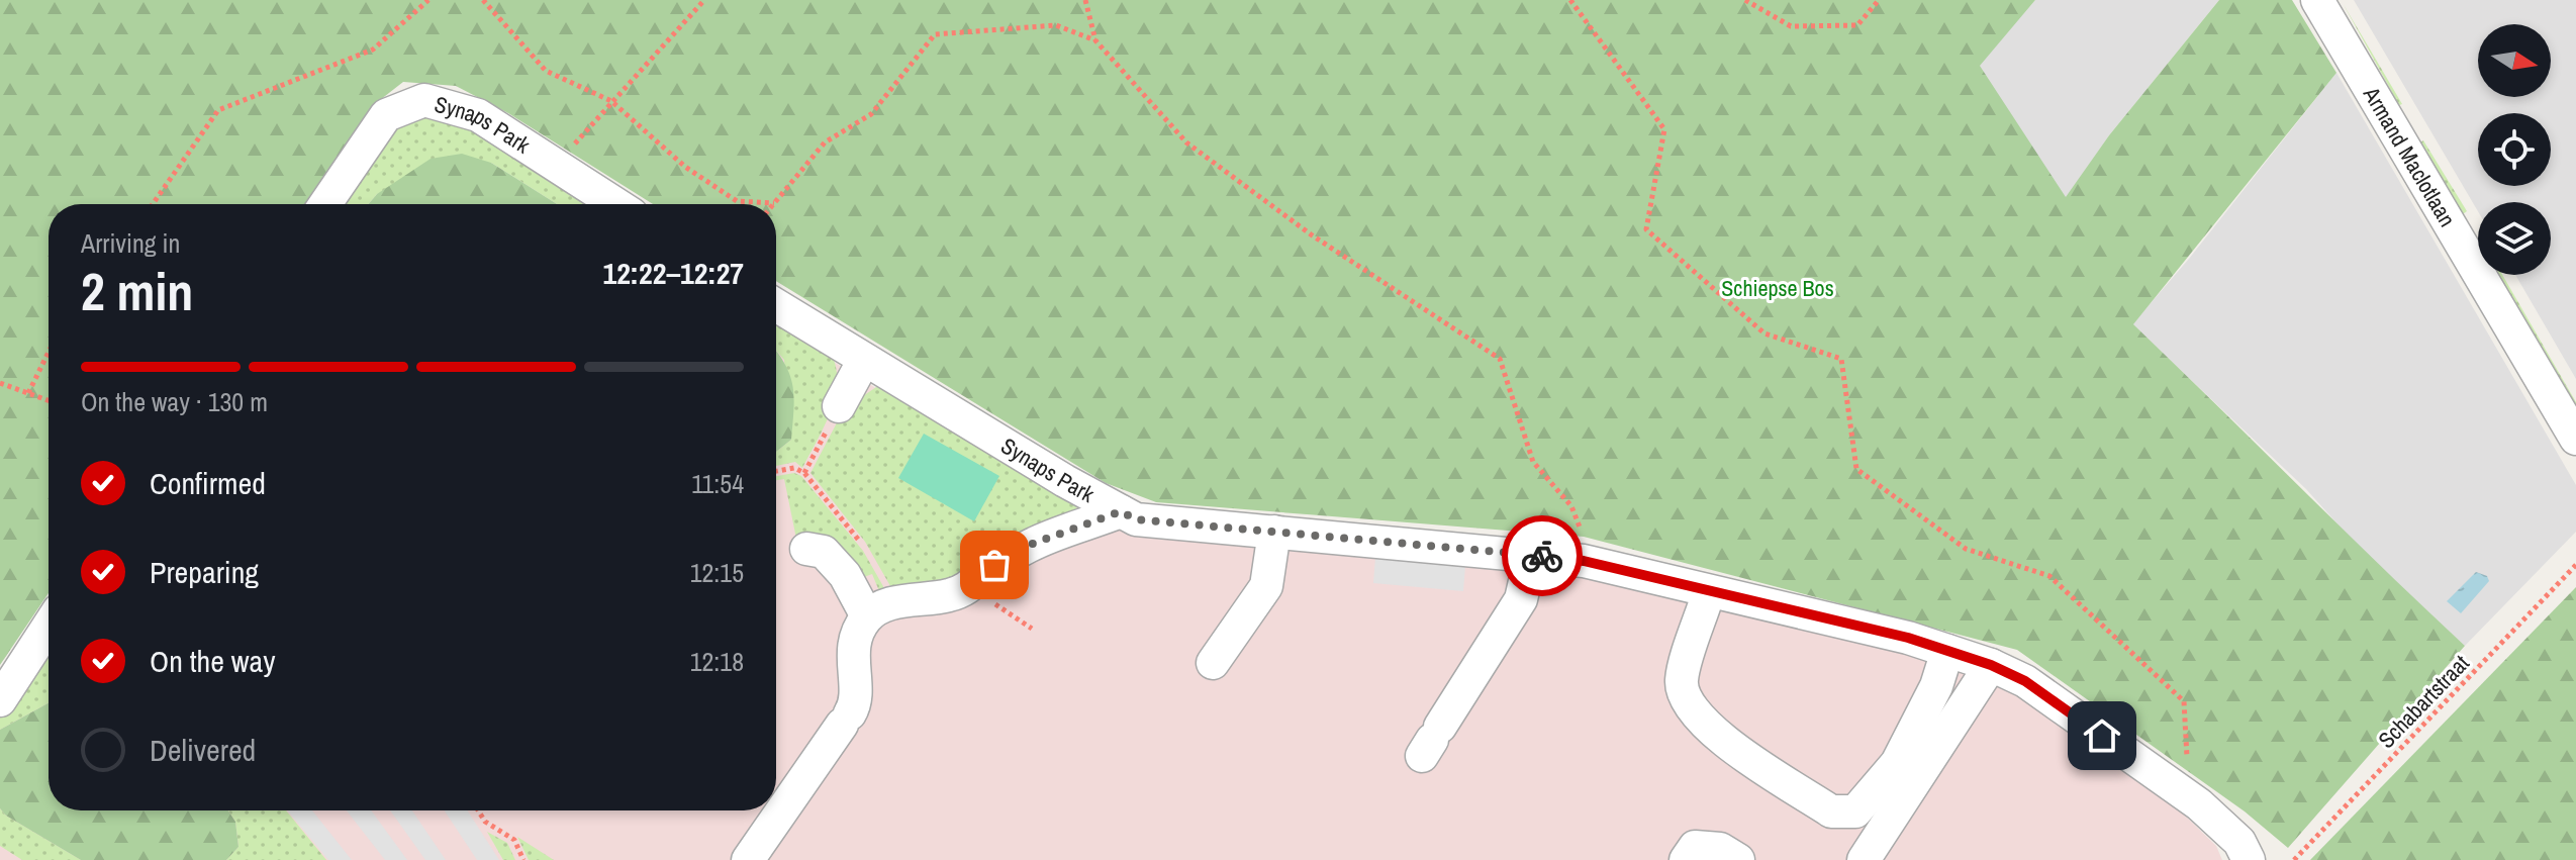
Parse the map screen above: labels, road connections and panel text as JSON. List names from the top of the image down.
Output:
{
  "streets": {
    "street": ["Synaps Park", "Armand Maclotlaan"],
    "path": ["Schabartstraat"]
  },
  "parks": ["Schiepse Bos"],
  "north": "right",
  "page": {
    "heading": ["2 min", "Arriving in", "12:22–12:27"],
    "bar": "On the way · 130 m",
    "list": [
      ["Confirmed", "11:54"],
      ["Preparing", "12:15"],
      ["On the way", "12:18"],
      "Delivered"
    ]
  }
}
